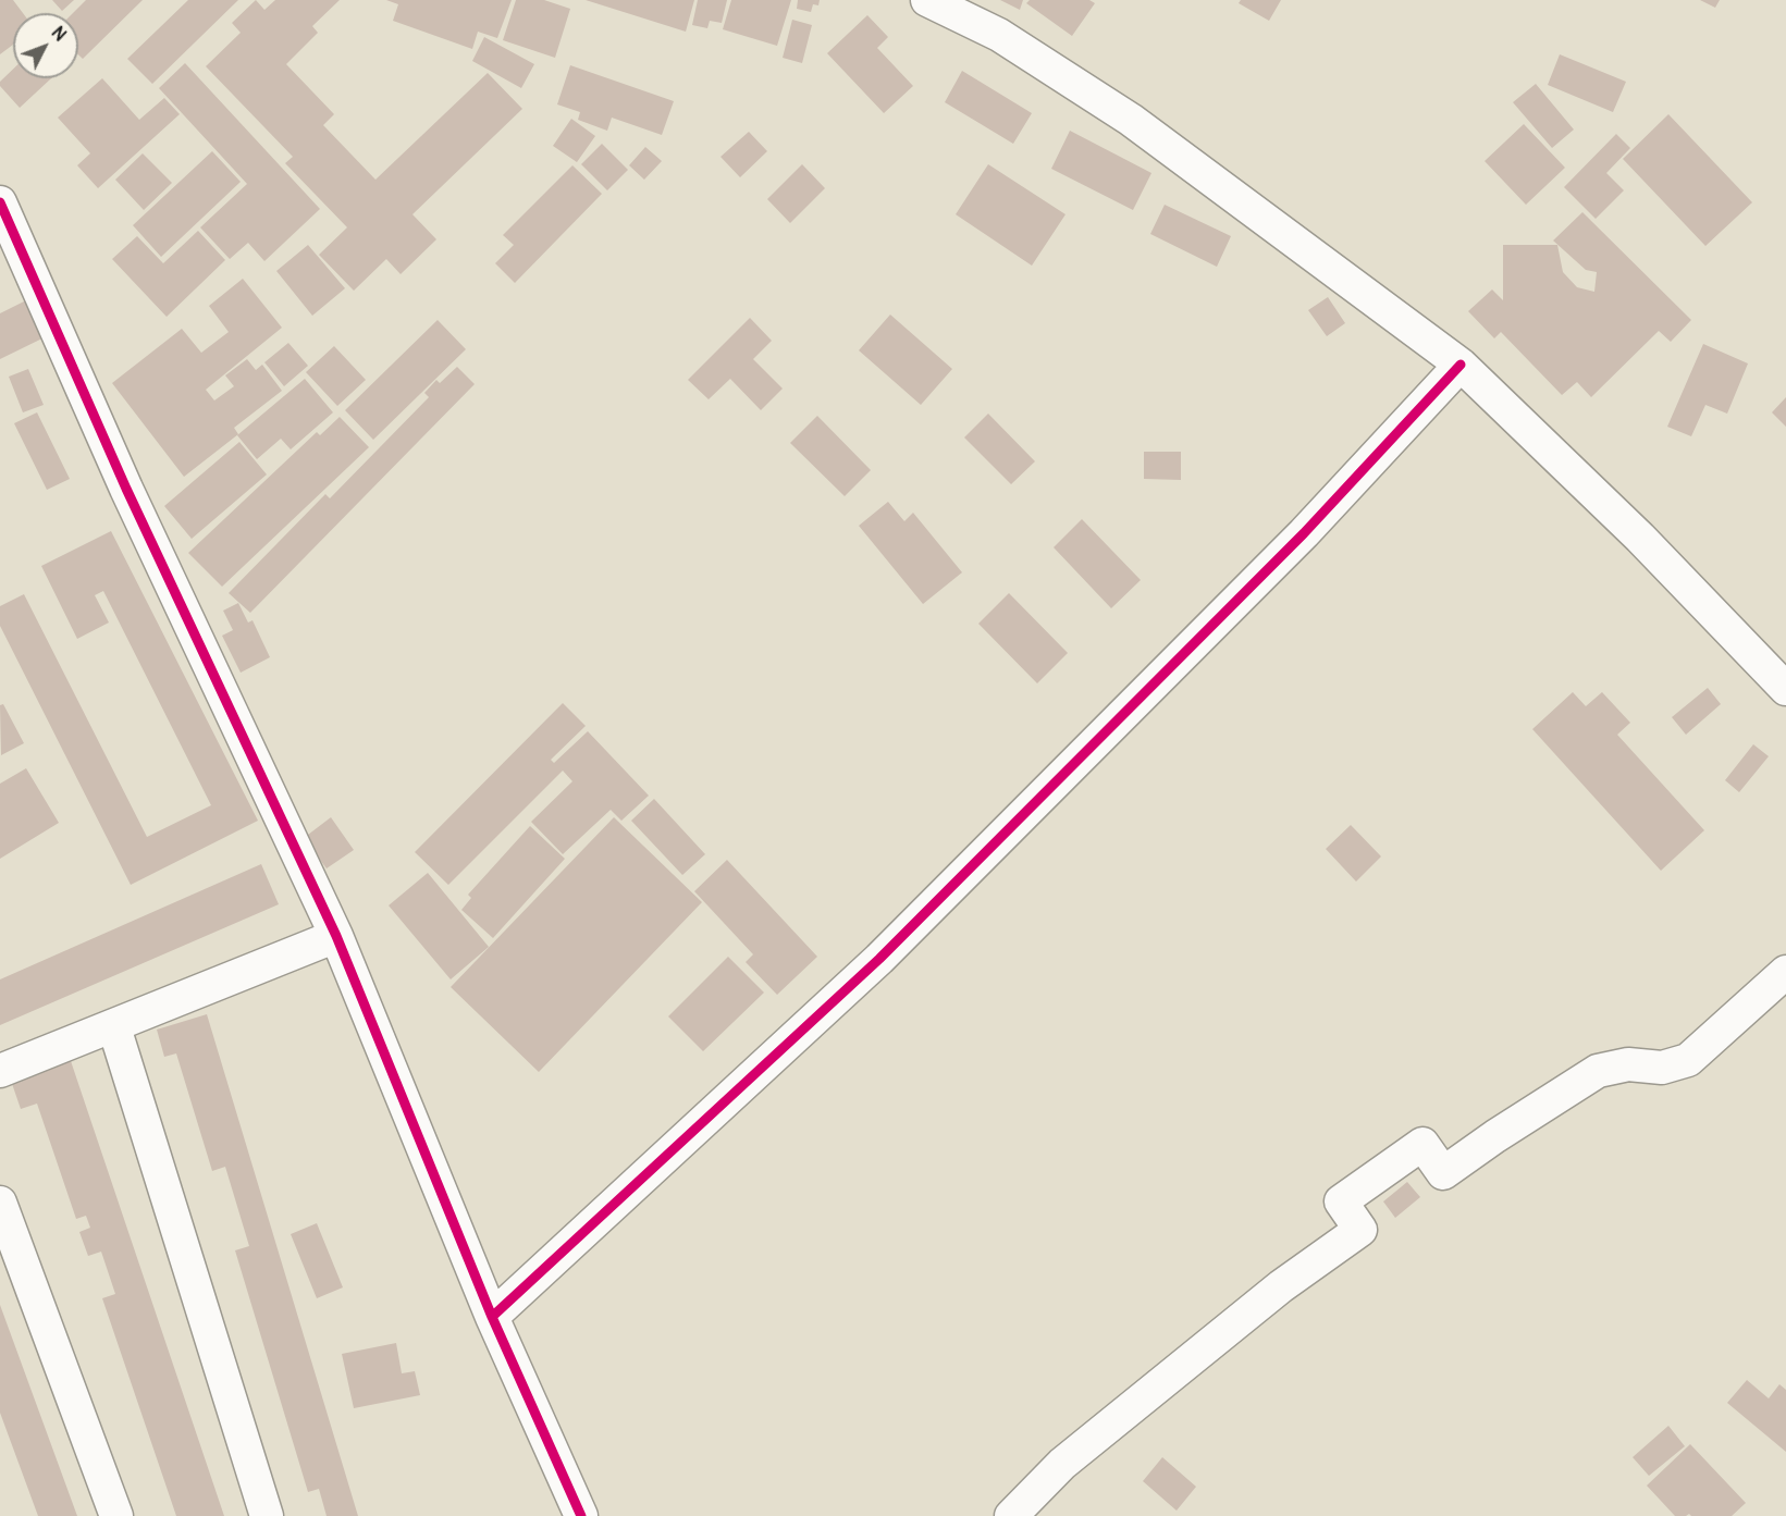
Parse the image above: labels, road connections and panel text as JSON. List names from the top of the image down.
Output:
{
  "north": "top right"
}
